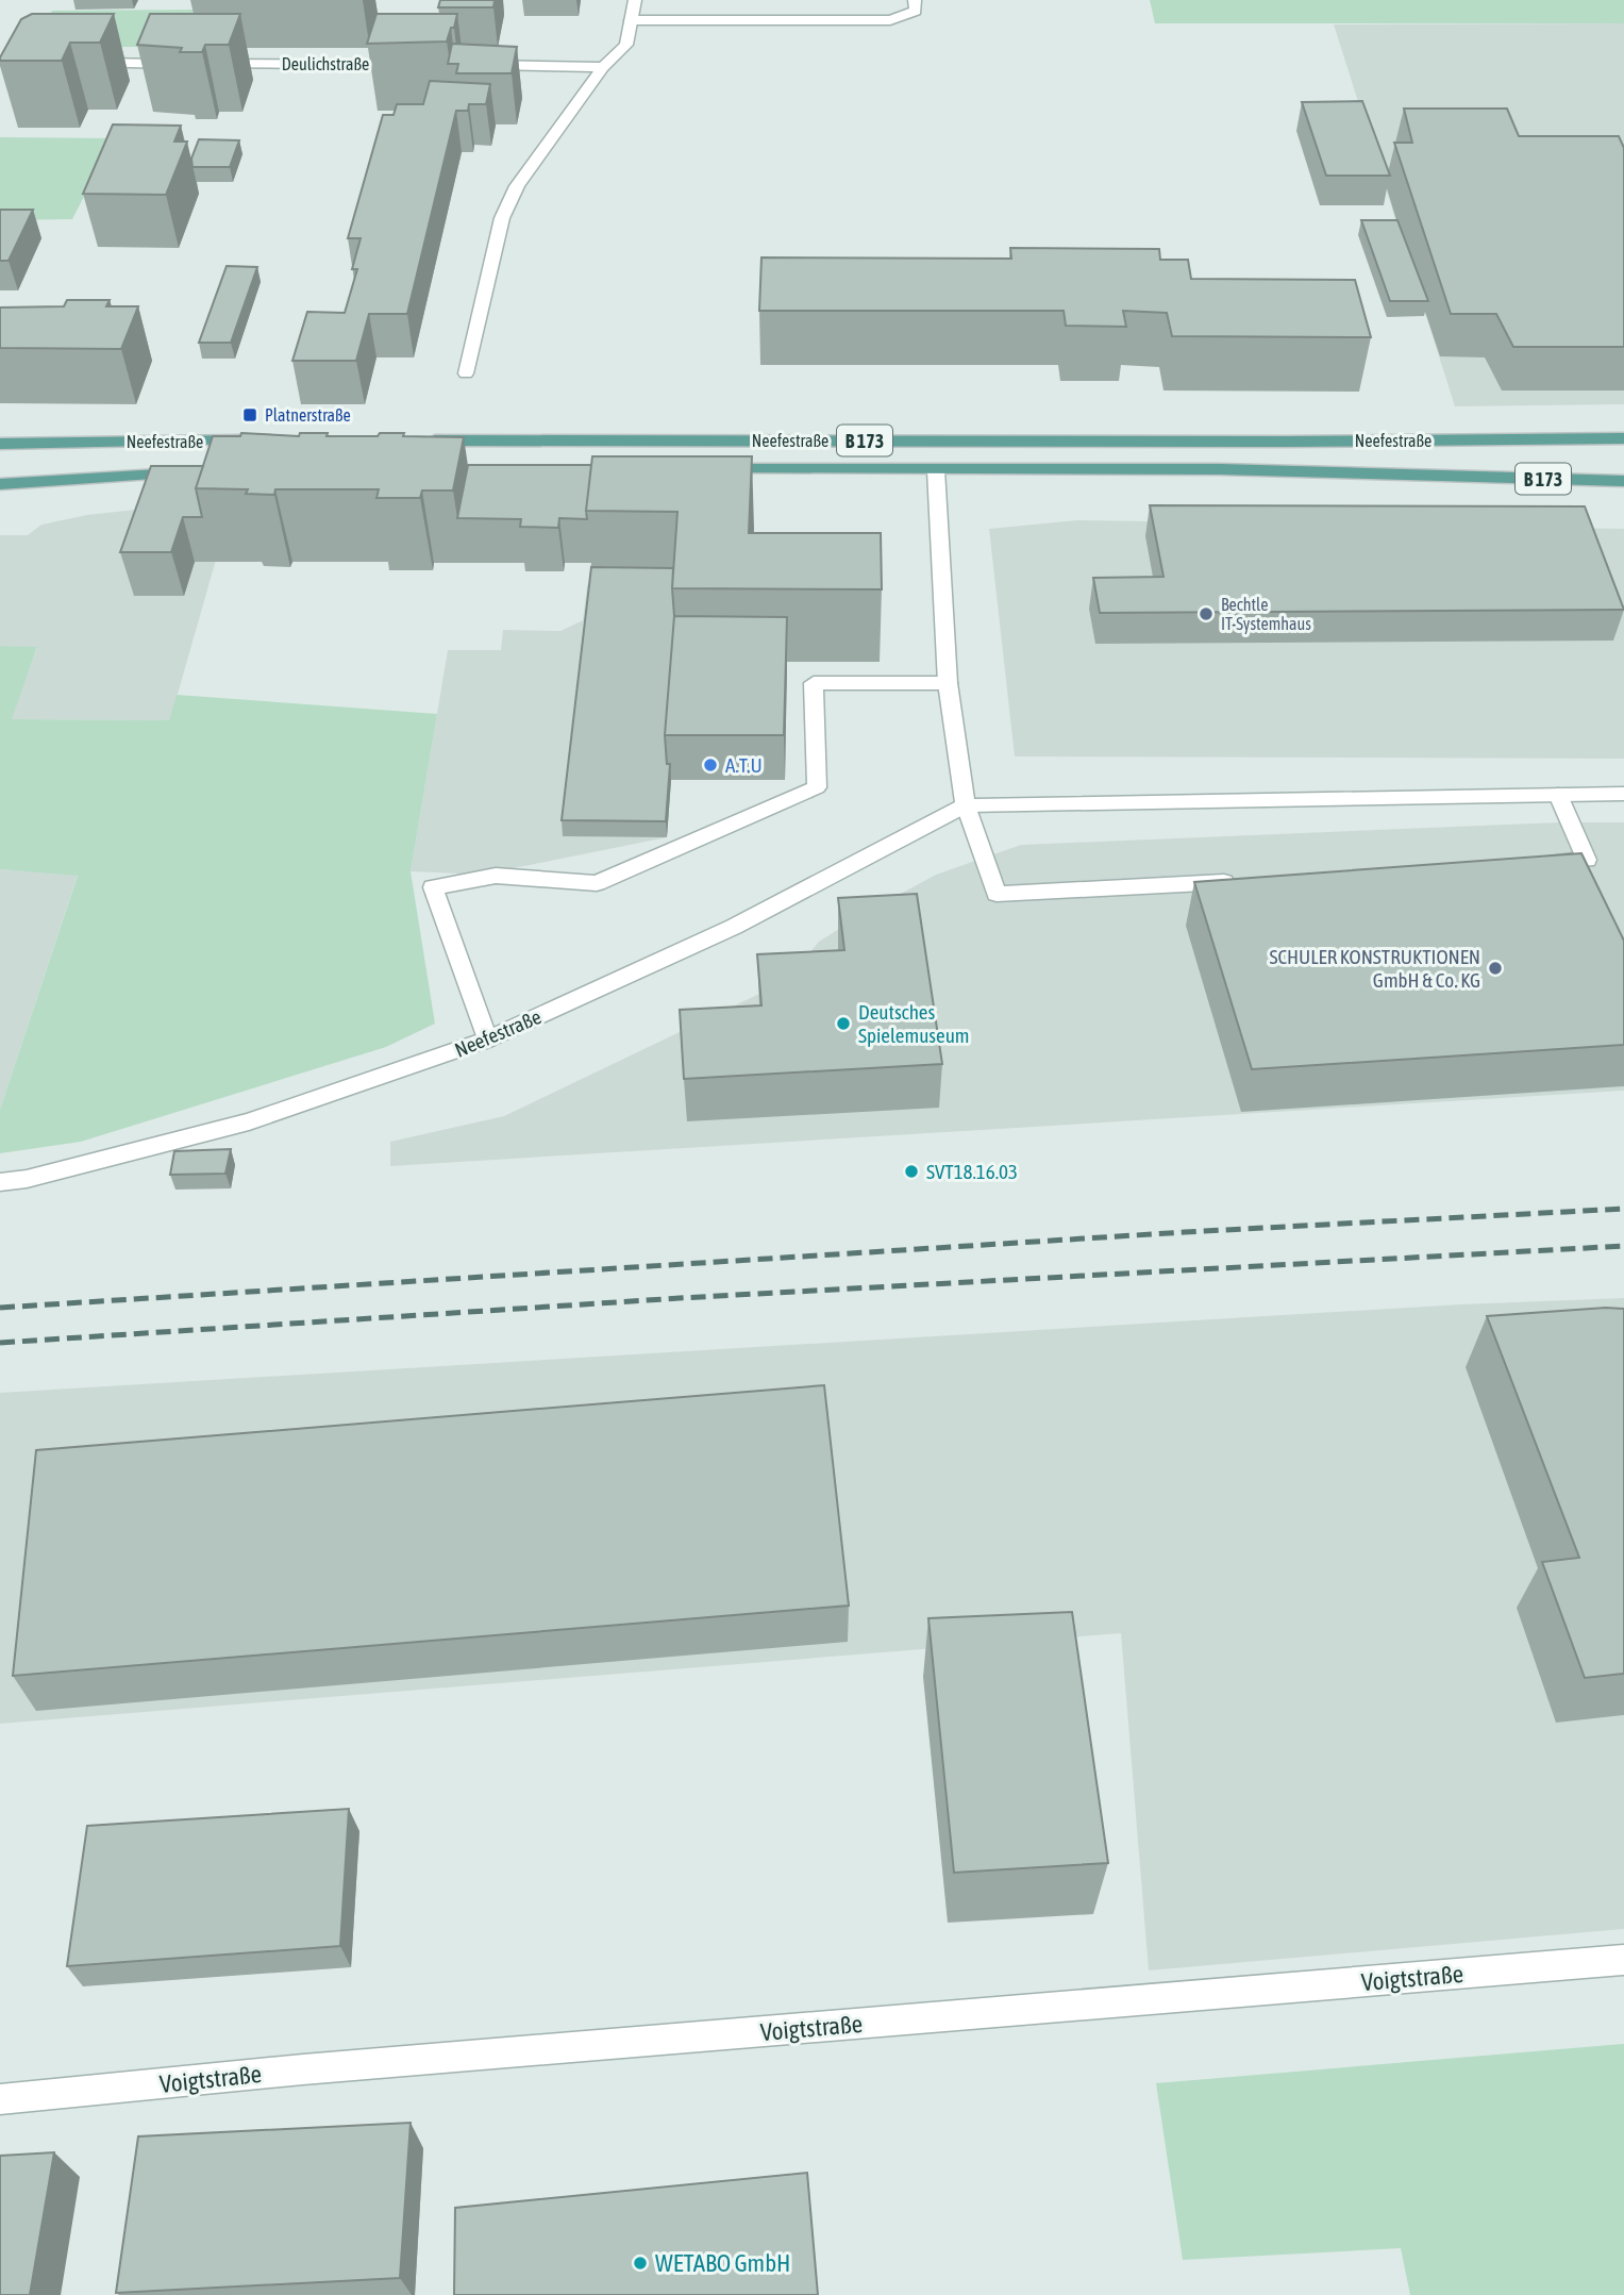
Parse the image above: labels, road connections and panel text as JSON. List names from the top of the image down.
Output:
{
  "streets": {
    "main road": ["Neefestraße", "B 173"],
    "street": ["Deulichstraße", "Voigtstraße"]
  },
  "places": {
    "transit": ["Platnerstraße"],
    "other": [
      "Bechtle IT-Systemhaus",
      "A.T.U",
      "SCHULER KONSTRUKTIONEN GmbH & Co. KG",
      "Deutsches Spielemuseum",
      "SVT18.16.03",
      "WETABO GmbH"
    ]
  }
}
